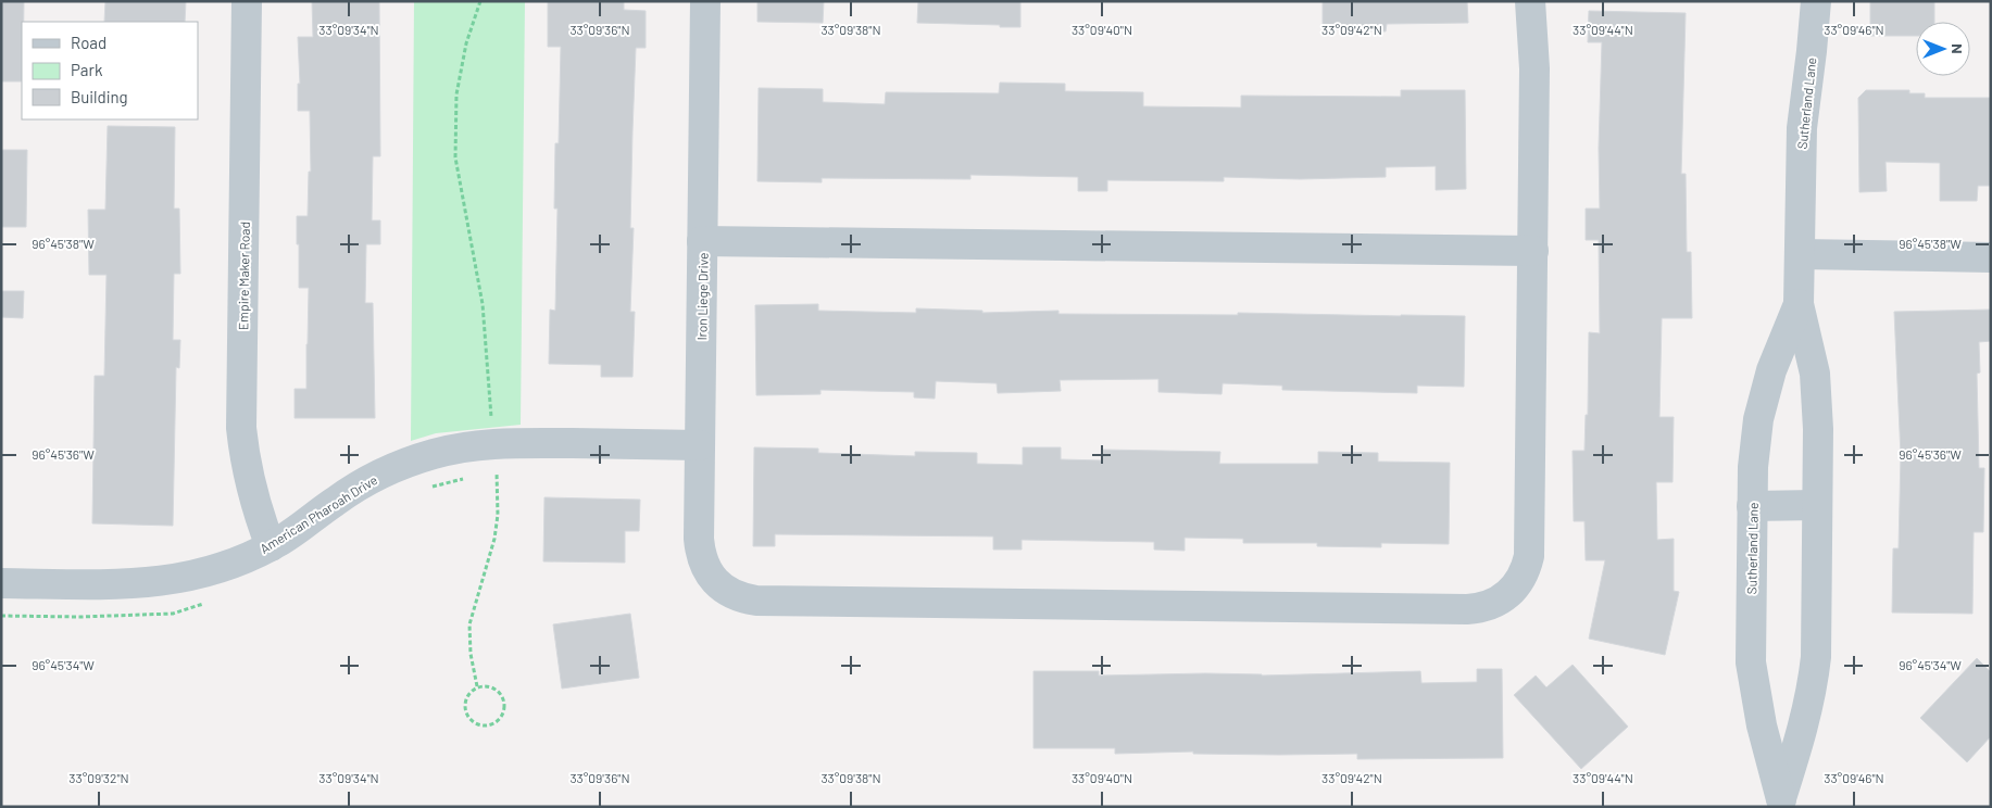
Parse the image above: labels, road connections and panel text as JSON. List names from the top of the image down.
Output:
{
  "streets": {
    "street": [
      "Sutherland Lane",
      "Empire Maker Road",
      "Iron Liege Drive",
      "American Pharoah Drive"
    ]
  },
  "crossings": [
    ["Empire Maker Road", "American Pharoah Drive"],
    ["Iron Liege Drive", "American Pharoah Drive"]
  ],
  "legend": ["Road", "Park", "Building"],
  "north": "right",
  "coordinates": [
    "33°09'34\"N",
    "33°09'36\"N",
    "33°09'38\"N",
    "33°09'40\"N",
    "33°09'42\"N",
    "33°09'44\"N",
    "33°09'46\"N",
    "96°45'38\"W",
    "96°45'36\"W",
    "96°45'34\"W",
    "33°09'32\"N"
  ]
}
